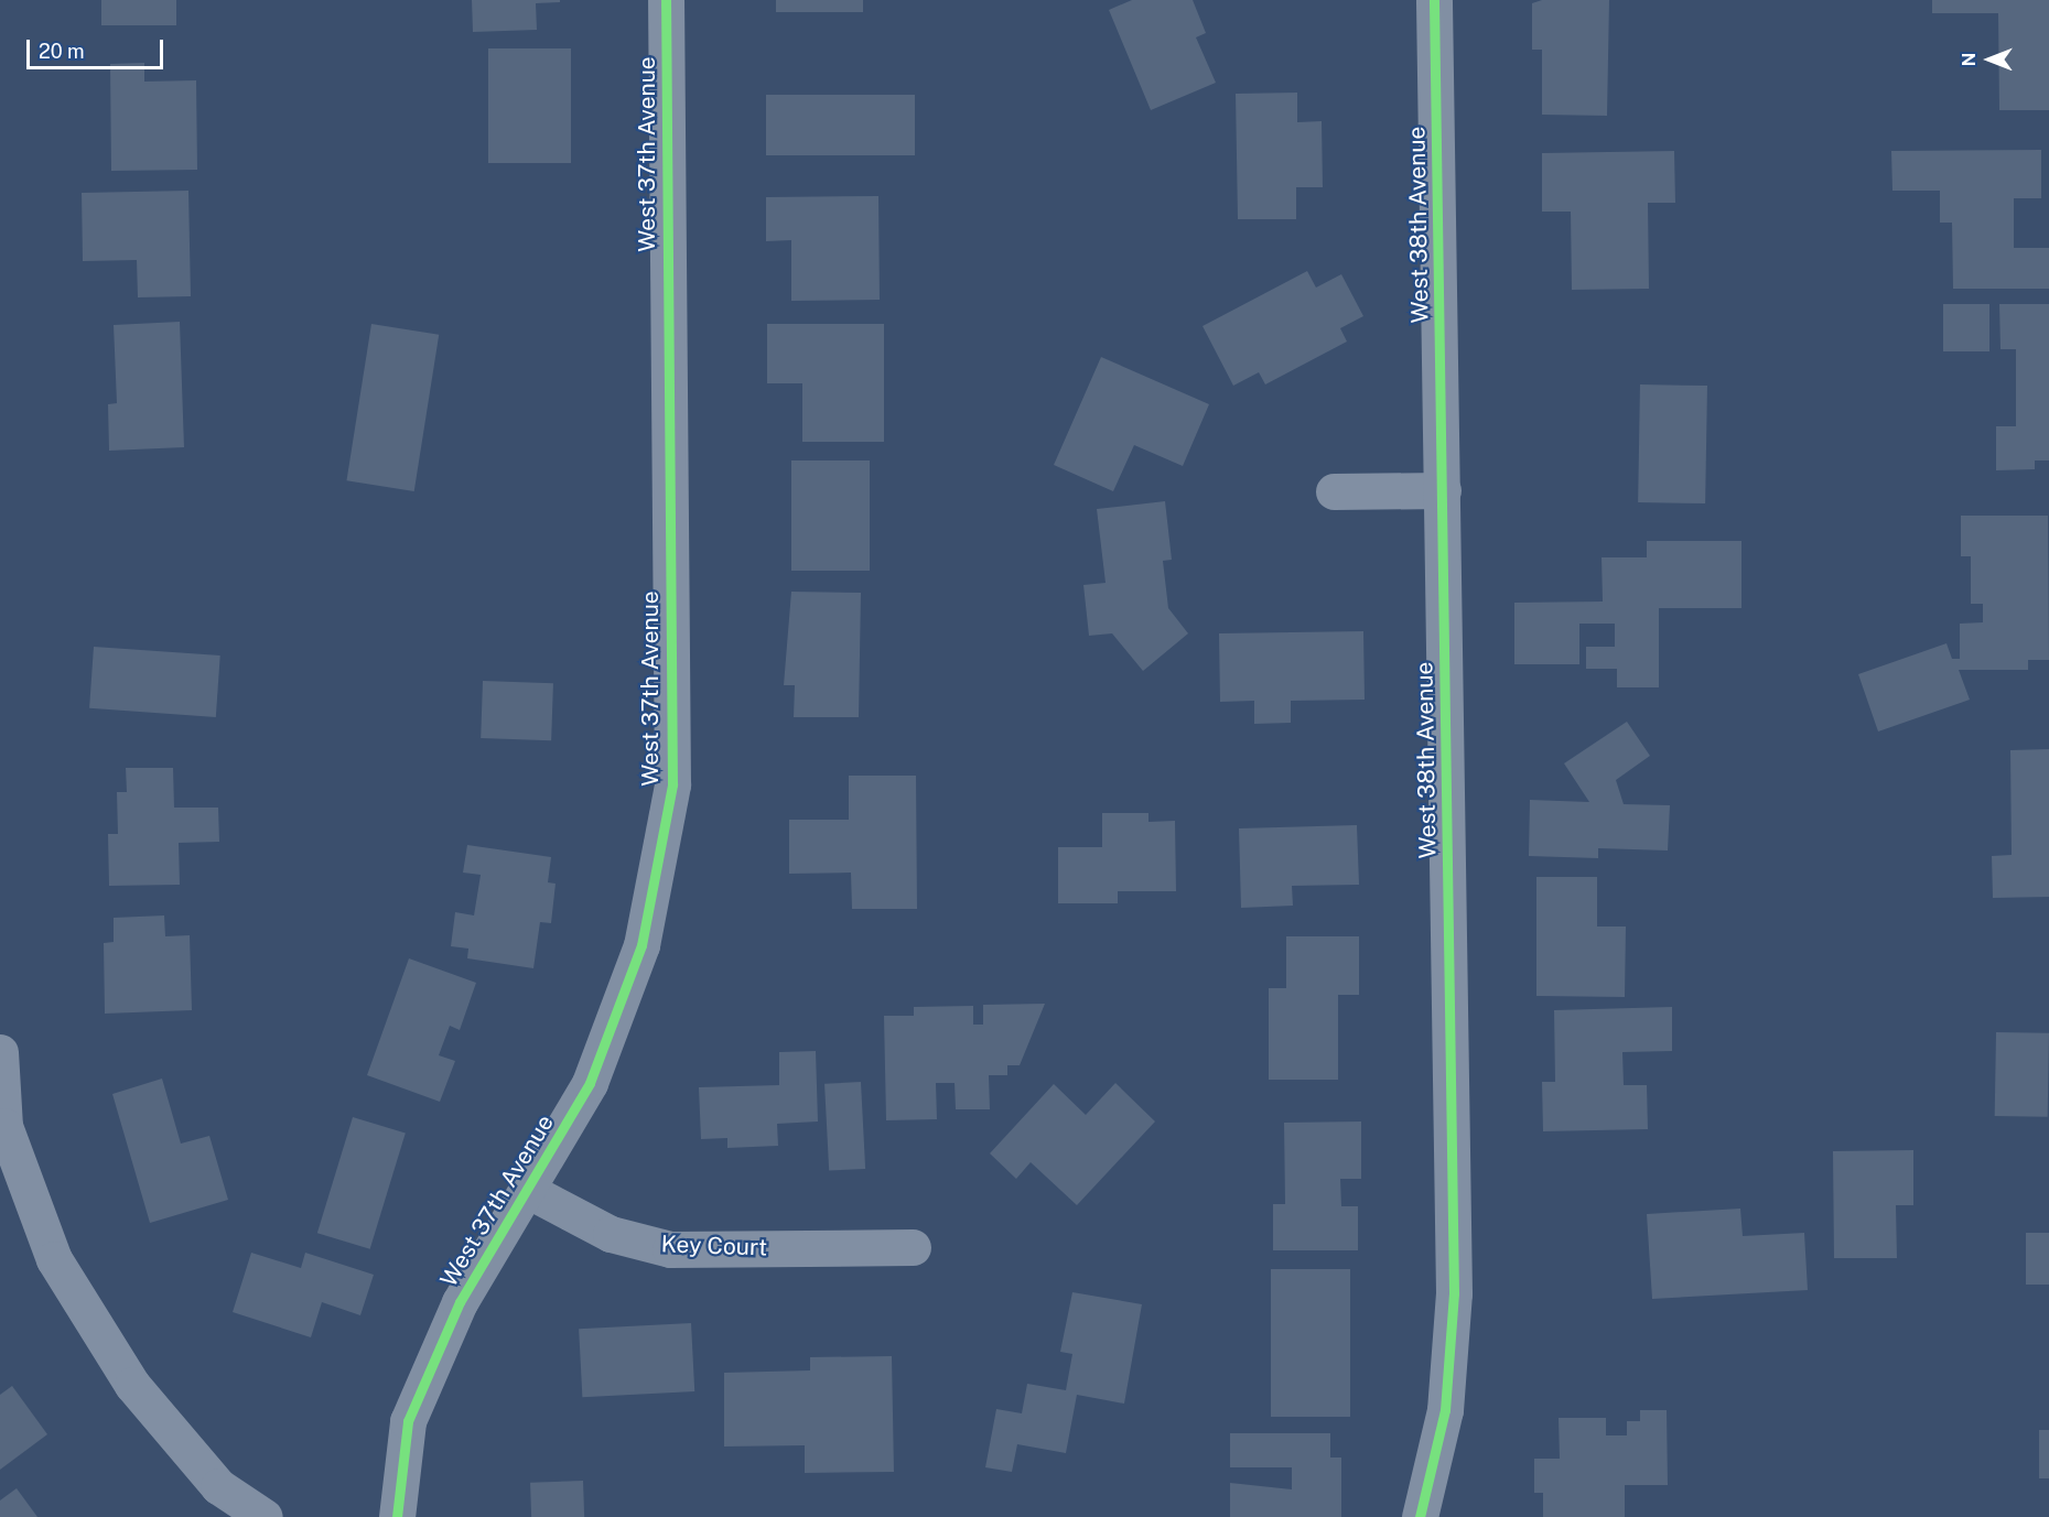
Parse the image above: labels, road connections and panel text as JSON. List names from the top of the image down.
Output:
{
  "streets": {
    "street": ["West 37th Avenue", "West 38th Avenue", "Key Court"]
  },
  "crossings": [
    ["West 37th Avenue", "Key Court"]
  ],
  "scale_bar": "20 m",
  "north": "left"
}
